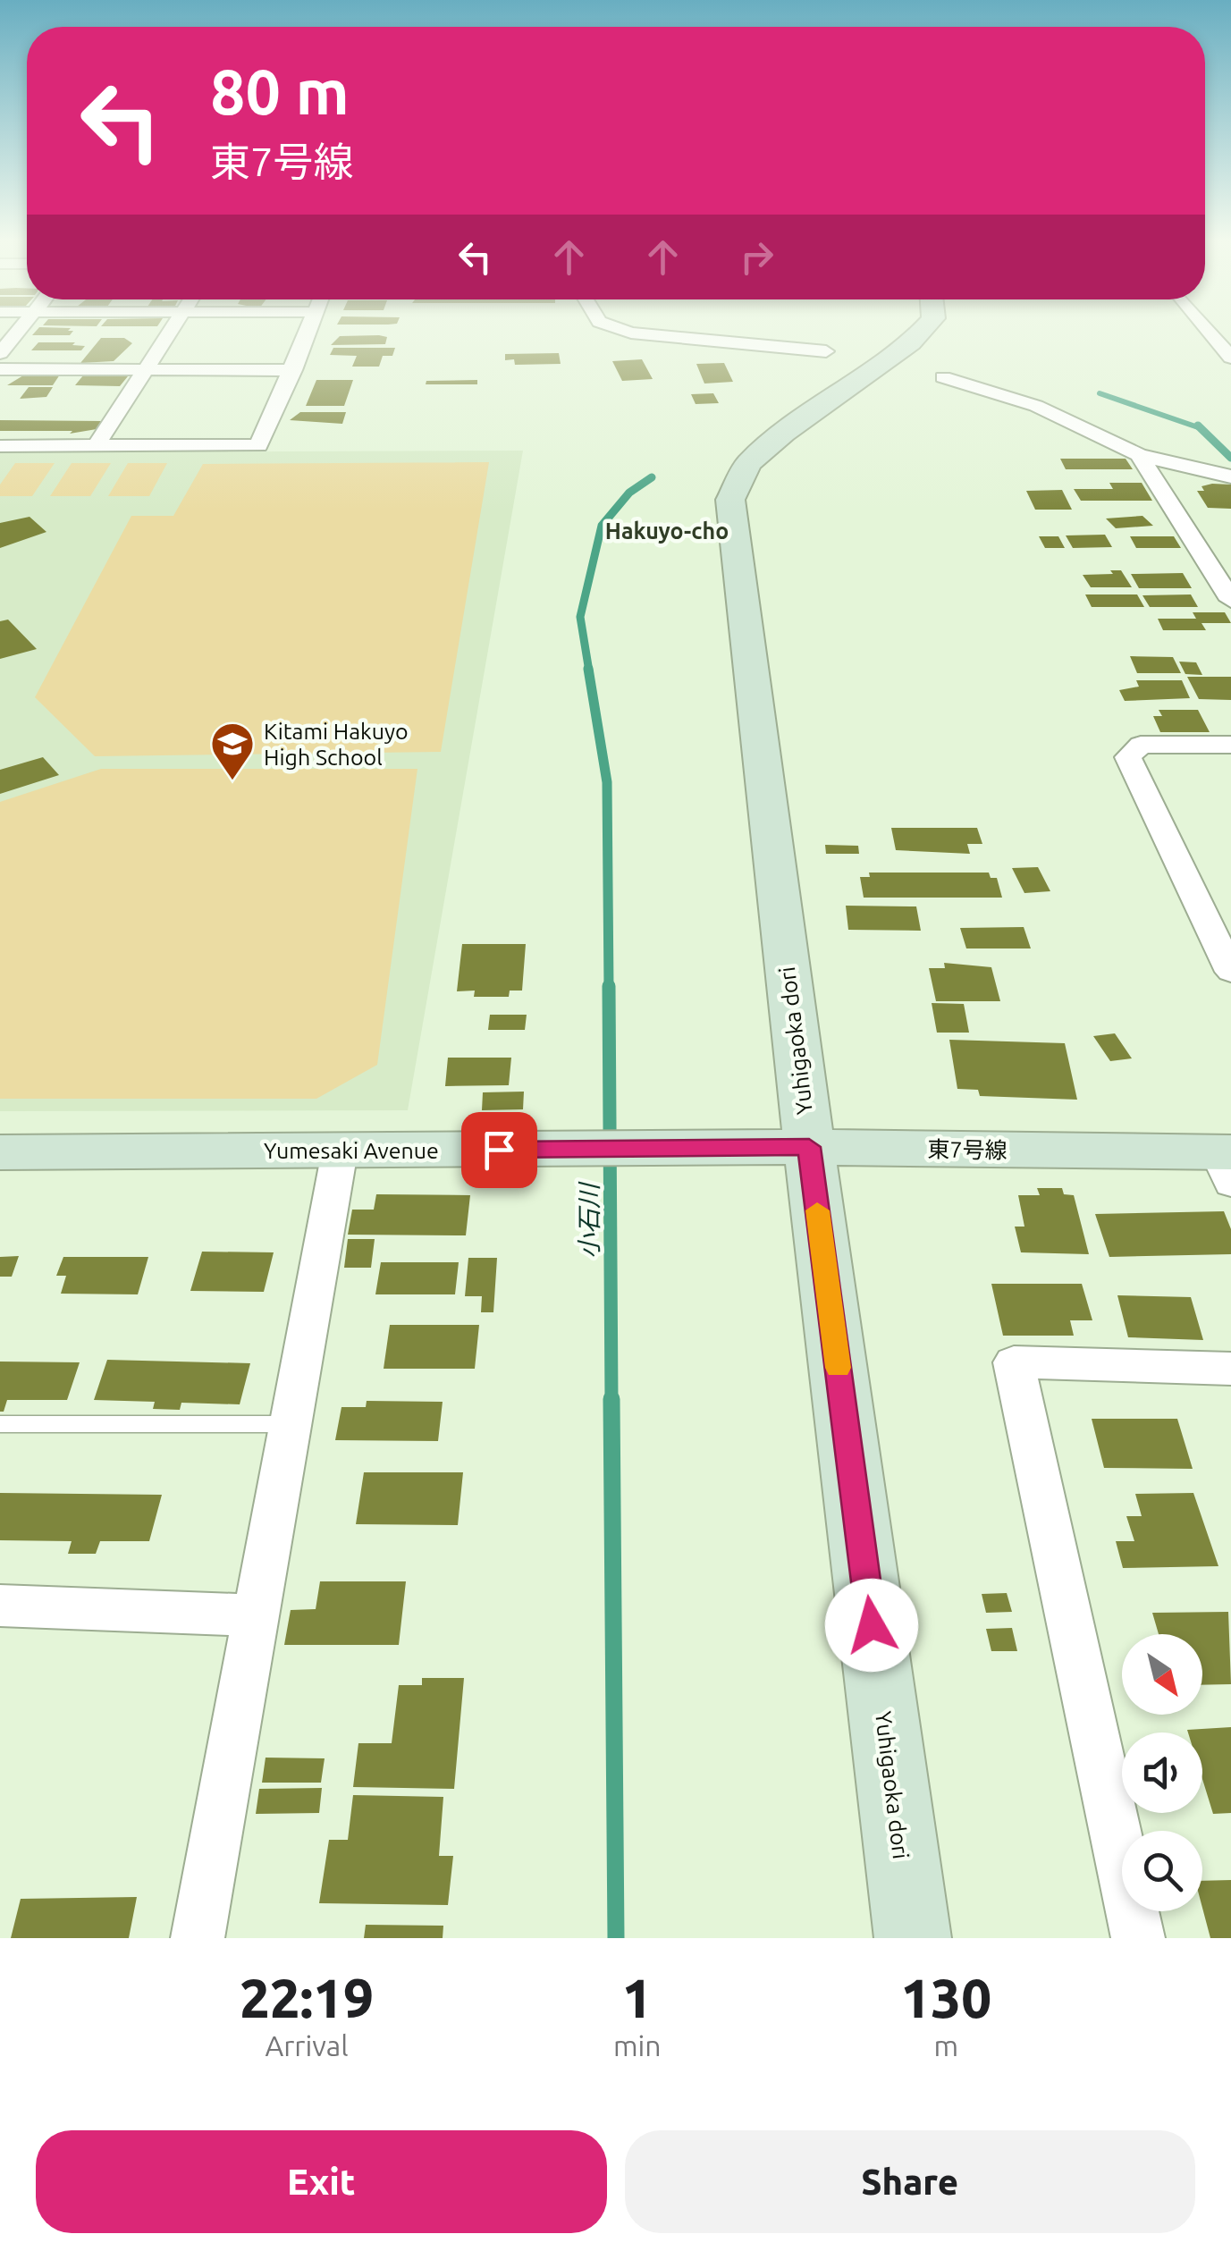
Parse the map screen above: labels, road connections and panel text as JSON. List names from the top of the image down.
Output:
{
  "streets": {
    "street": ["Yuhigaoka dori", "東7号線", "Yumesaki Avenue"]
  },
  "crossings": [
    ["Yuhigaoka dori", "東7号線"],
    ["東7号線", "Yumesaki Avenue"]
  ],
  "districts": ["Hakuyo-cho"],
  "water": ["小石川"],
  "places": {
    "school or university": ["Kitami Hakuyo High School"]
  },
  "north": "bottom right",
  "page": {
    "turn": ["80 m", "東7号線"],
    "eta": [
      "22:19",
      "Arrival",
      "1",
      "min",
      "130",
      "m"
    ],
    "buttons": ["Exit", "Share"]
  }
}
